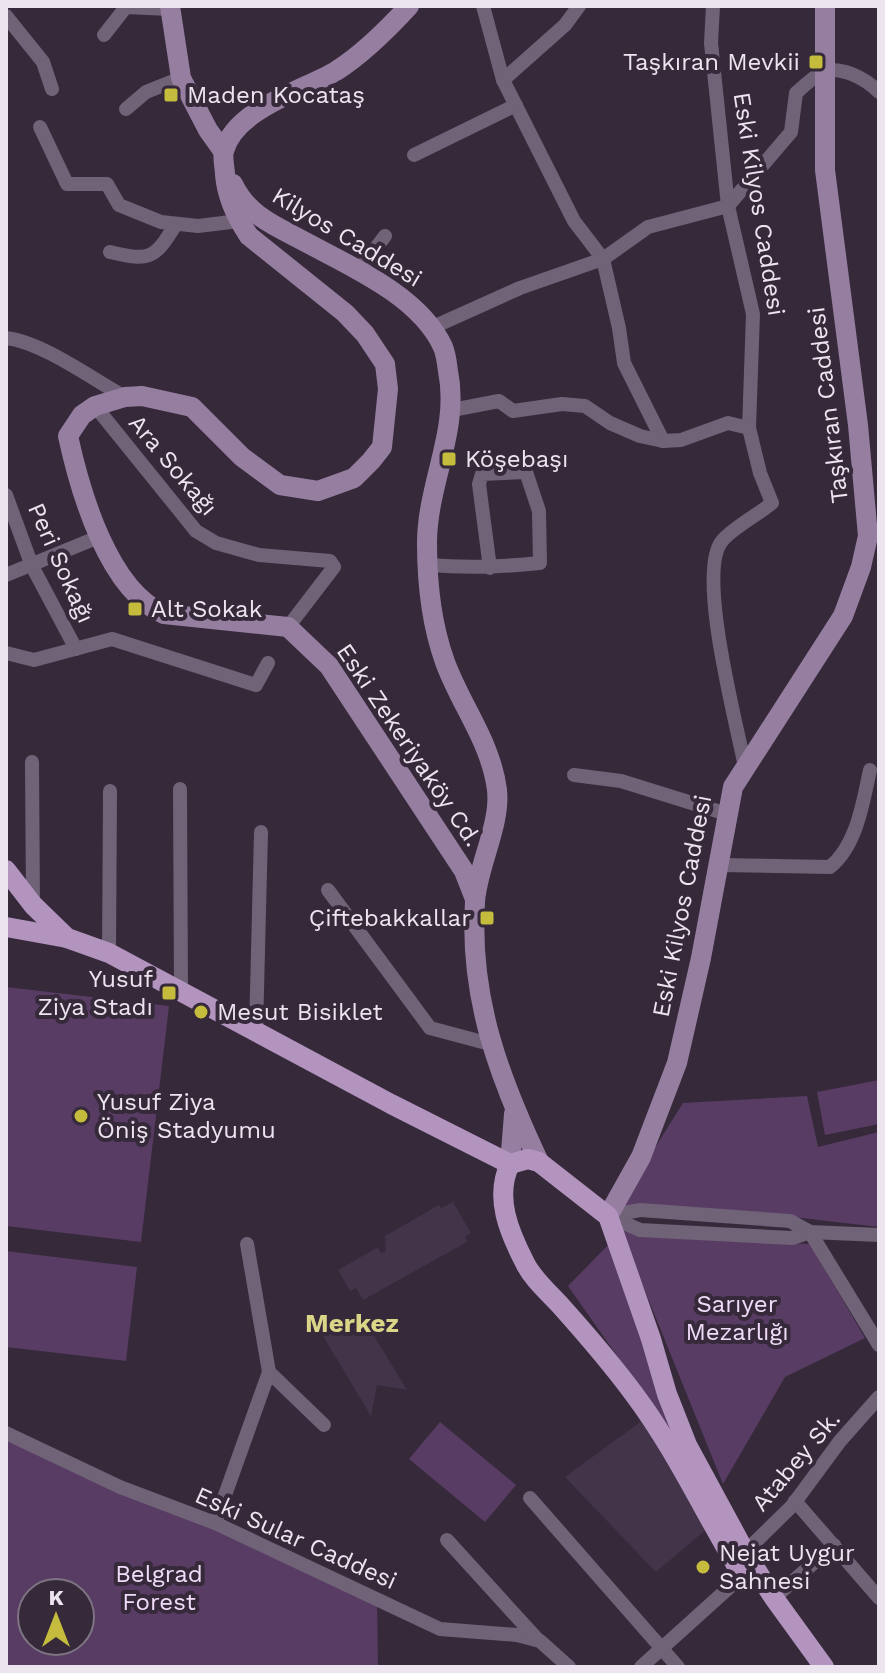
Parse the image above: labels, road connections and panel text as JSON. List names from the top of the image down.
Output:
{
  "streets": {
    "street": [
      "Eski Kilyos Caddesi",
      "Kilyos Caddesi",
      "Taşkıran Caddesi",
      "Ara Sokağı",
      "Peri Sokağı",
      "Eski Zekeriyaköy Cd.",
      "Atabey Sk.",
      "Eski Sular Caddesi"
    ]
  },
  "crossings": [
    ["Eski Kilyos Caddesi", "Taşkıran Caddesi"],
    ["Kilyos Caddesi", "Eski Zekeriyaköy Cd."],
    ["Ara Sokağı", "Eski Zekeriyaköy Cd."]
  ],
  "districts": ["Merkez"],
  "parks": ["Sarıyer Mezarlığı", "Belgrad Forest"],
  "places": {
    "transit": [
      "Taşkıran Mevkii",
      "Maden Kocataş",
      "Köşebaşı",
      "Alt Sokak",
      "Çiftebakkallar",
      "Yusuf Ziya Stadı"
    ],
    "other": ["Mesut Bisiklet", "Yusuf Ziya Öniş Stadyumu", "Nejat Uygur Sahnesi"]
  },
  "north": "top"
}
